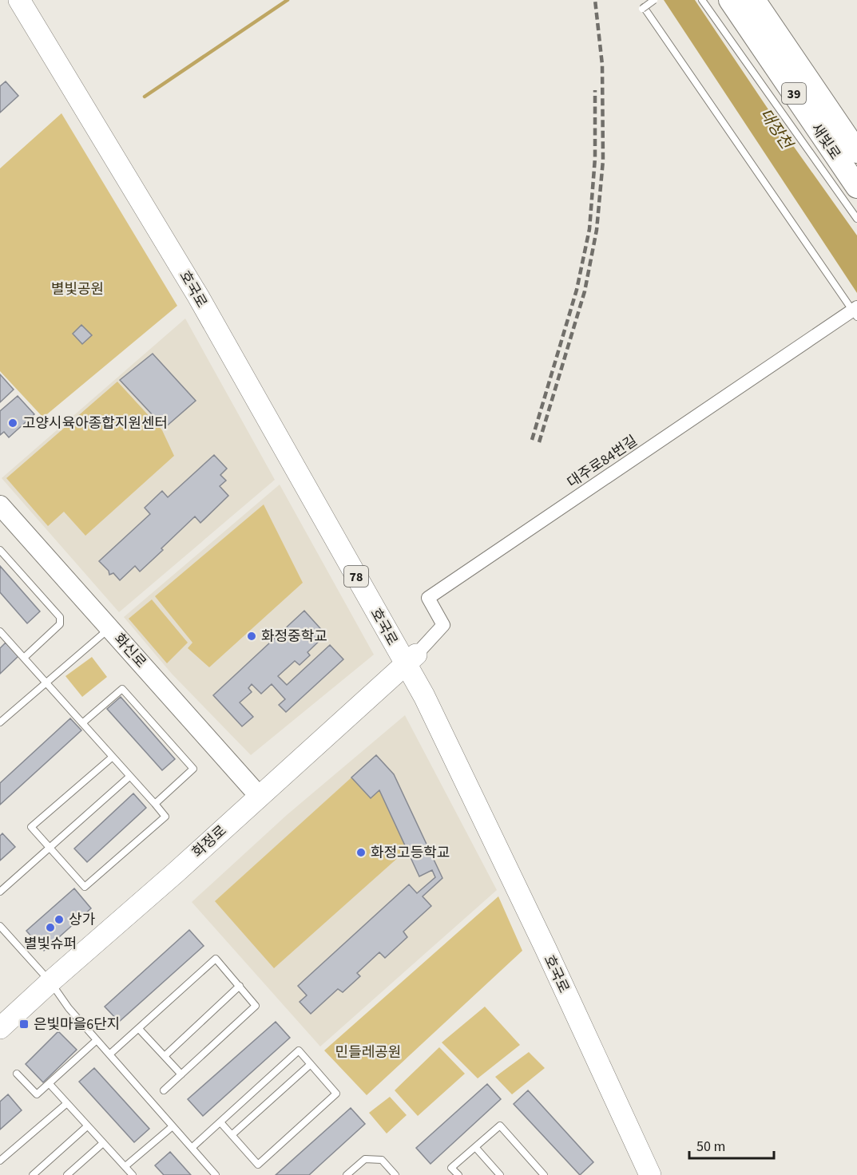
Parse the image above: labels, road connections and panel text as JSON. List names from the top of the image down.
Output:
{
  "streets": {
    "highway": ["39", "새빛로"],
    "main road": [
      "호국로",
      "78",
      "화신로",
      "화정로"
    ],
    "street": ["대주로84번길"]
  },
  "crossings": [
    ["호국로", "대주로84번길"],
    ["호국로", "화정로"],
    ["대주로84번길", "화정로"],
    ["화신로", "화정로"]
  ],
  "water": ["대장천"],
  "parks": ["별빛공원", "민들레공원"],
  "places": {
    "other": [
      "고양시육아종합지원센터",
      "화정중학교",
      "화정고등학교",
      "상가",
      "별빛슈퍼"
    ],
    "transit": ["은빛마을6단지"]
  },
  "scale_bar": "50 m"
}
